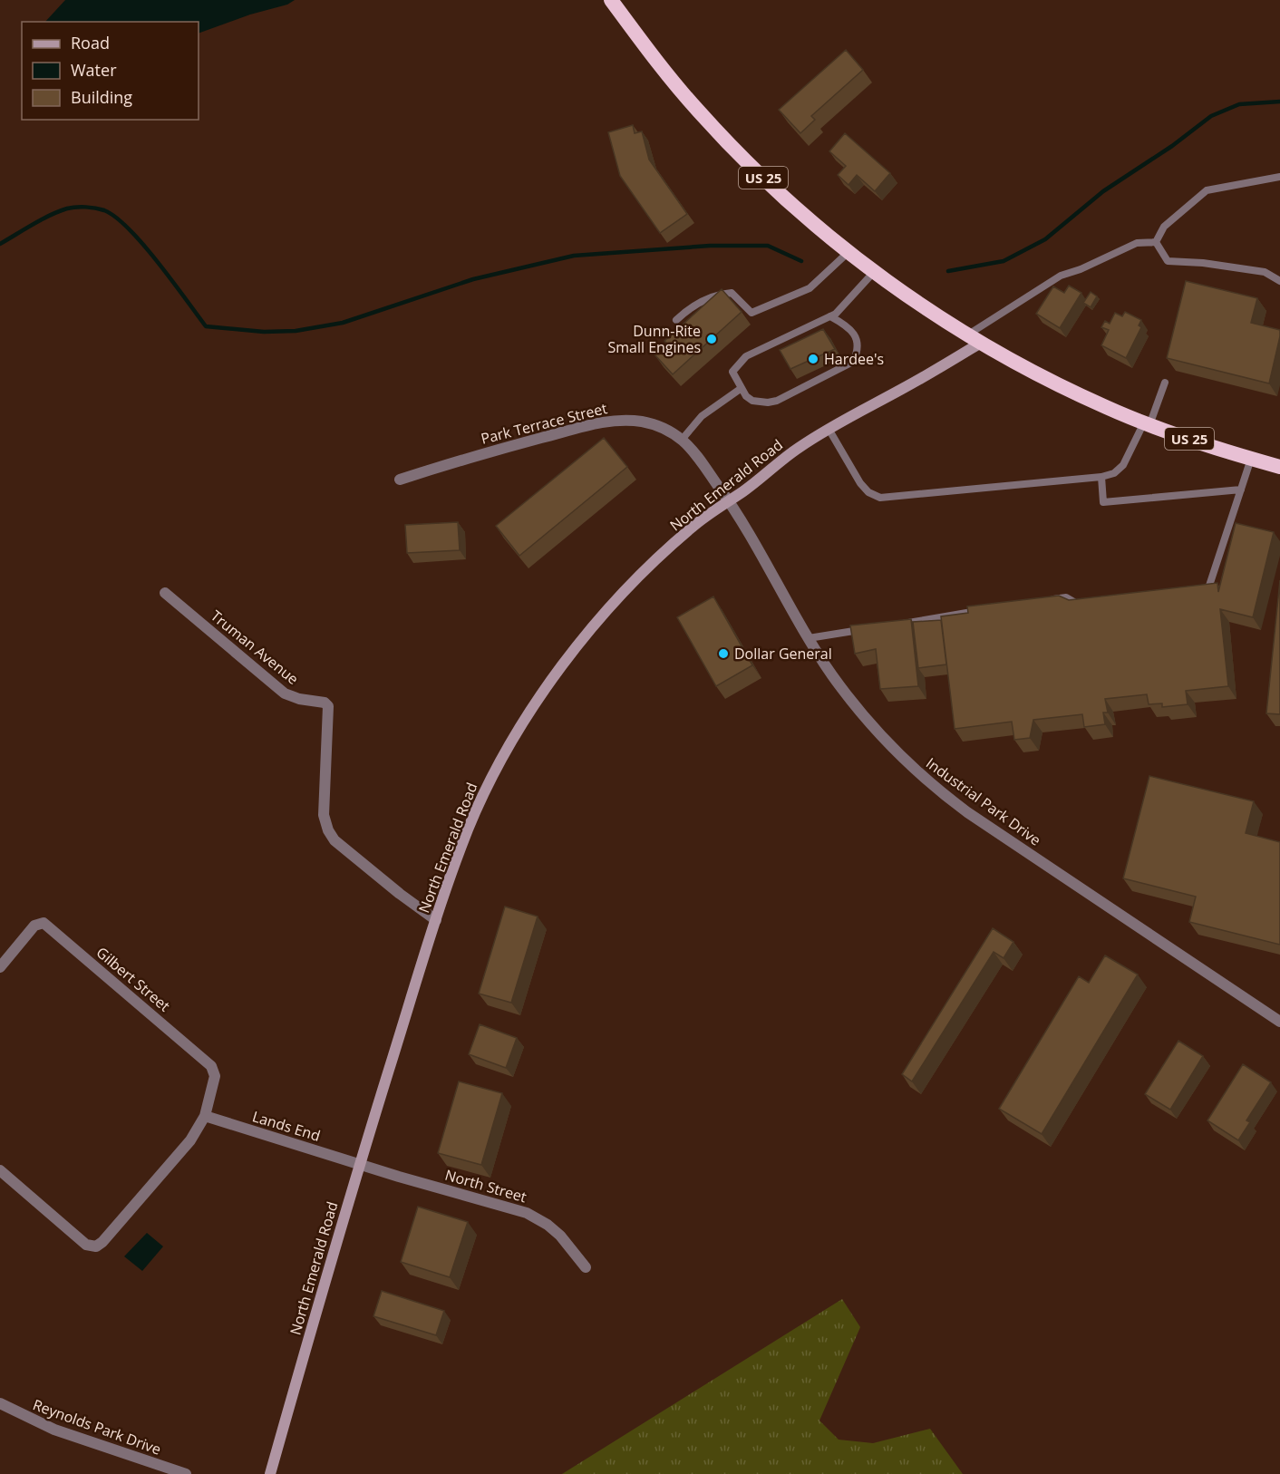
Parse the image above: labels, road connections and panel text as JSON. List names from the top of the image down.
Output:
{
  "streets": {
    "highway": ["US 25"],
    "main road": ["North Emerald Road"],
    "street": [
      "Park Terrace Street",
      "Truman Avenue",
      "Industrial Park Drive",
      "Gilbert Street",
      "Lands End",
      "North Street",
      "Reynolds Park Drive"
    ]
  },
  "crossings": [
    ["US 25", "North Emerald Road"],
    ["Park Terrace Street", "North Emerald Road"],
    ["Park Terrace Street", "Industrial Park Drive"],
    ["North Emerald Road", "Truman Avenue"],
    ["North Emerald Road", "Industrial Park Drive"],
    ["North Emerald Road", "Lands End"],
    ["North Emerald Road", "North Street"],
    ["Gilbert Street", "Lands End"],
    ["Lands End", "North Street"]
  ],
  "places": ["Dunn-Rite Small Engines", "Hardee's", "Dollar General"],
  "legend": ["Road", "Water", "Building"]
}
